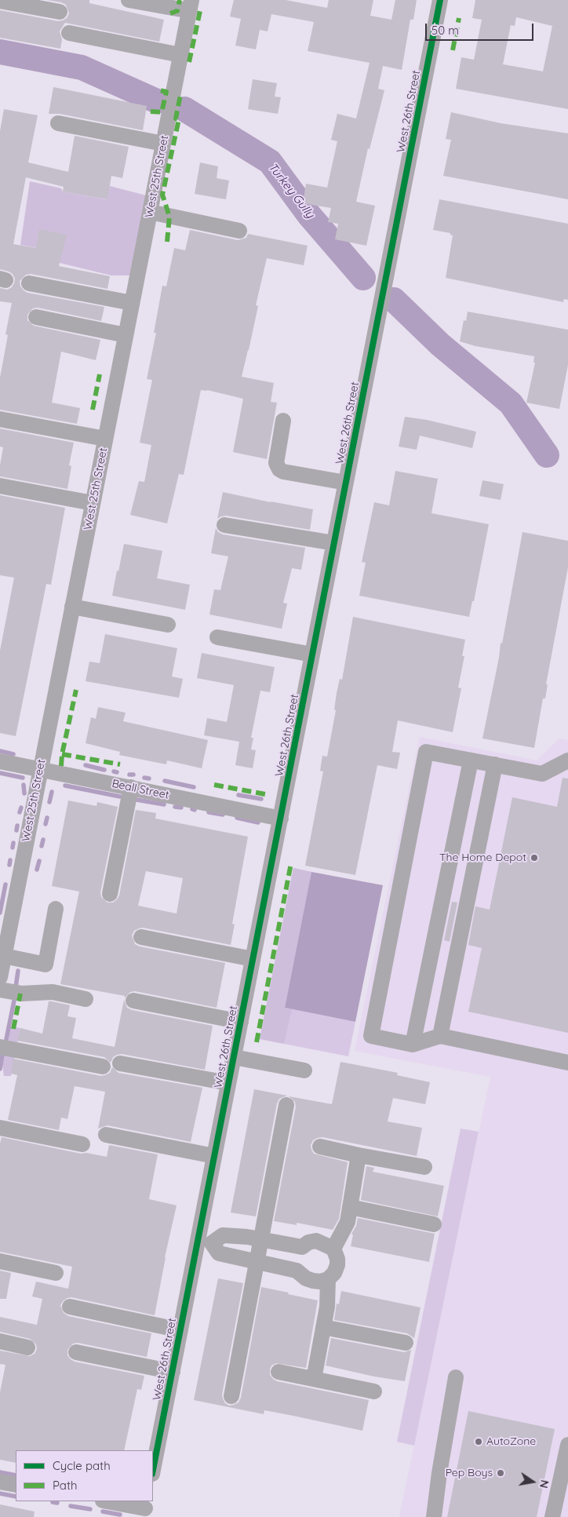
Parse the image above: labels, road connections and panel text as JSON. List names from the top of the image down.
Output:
{
  "streets": {
    "street": ["West 26th Street", "West 25th Street", "Beall Street"]
  },
  "crossings": [
    ["West 26th Street", "Beall Street"],
    ["West 25th Street", "Beall Street"]
  ],
  "water": ["Turkey Gully"],
  "places": ["The Home Depot", "AutoZone", "Pep Boys"],
  "legend": ["Cycle path", "Path"],
  "scale_bar": "50 m",
  "north": "right"
}
